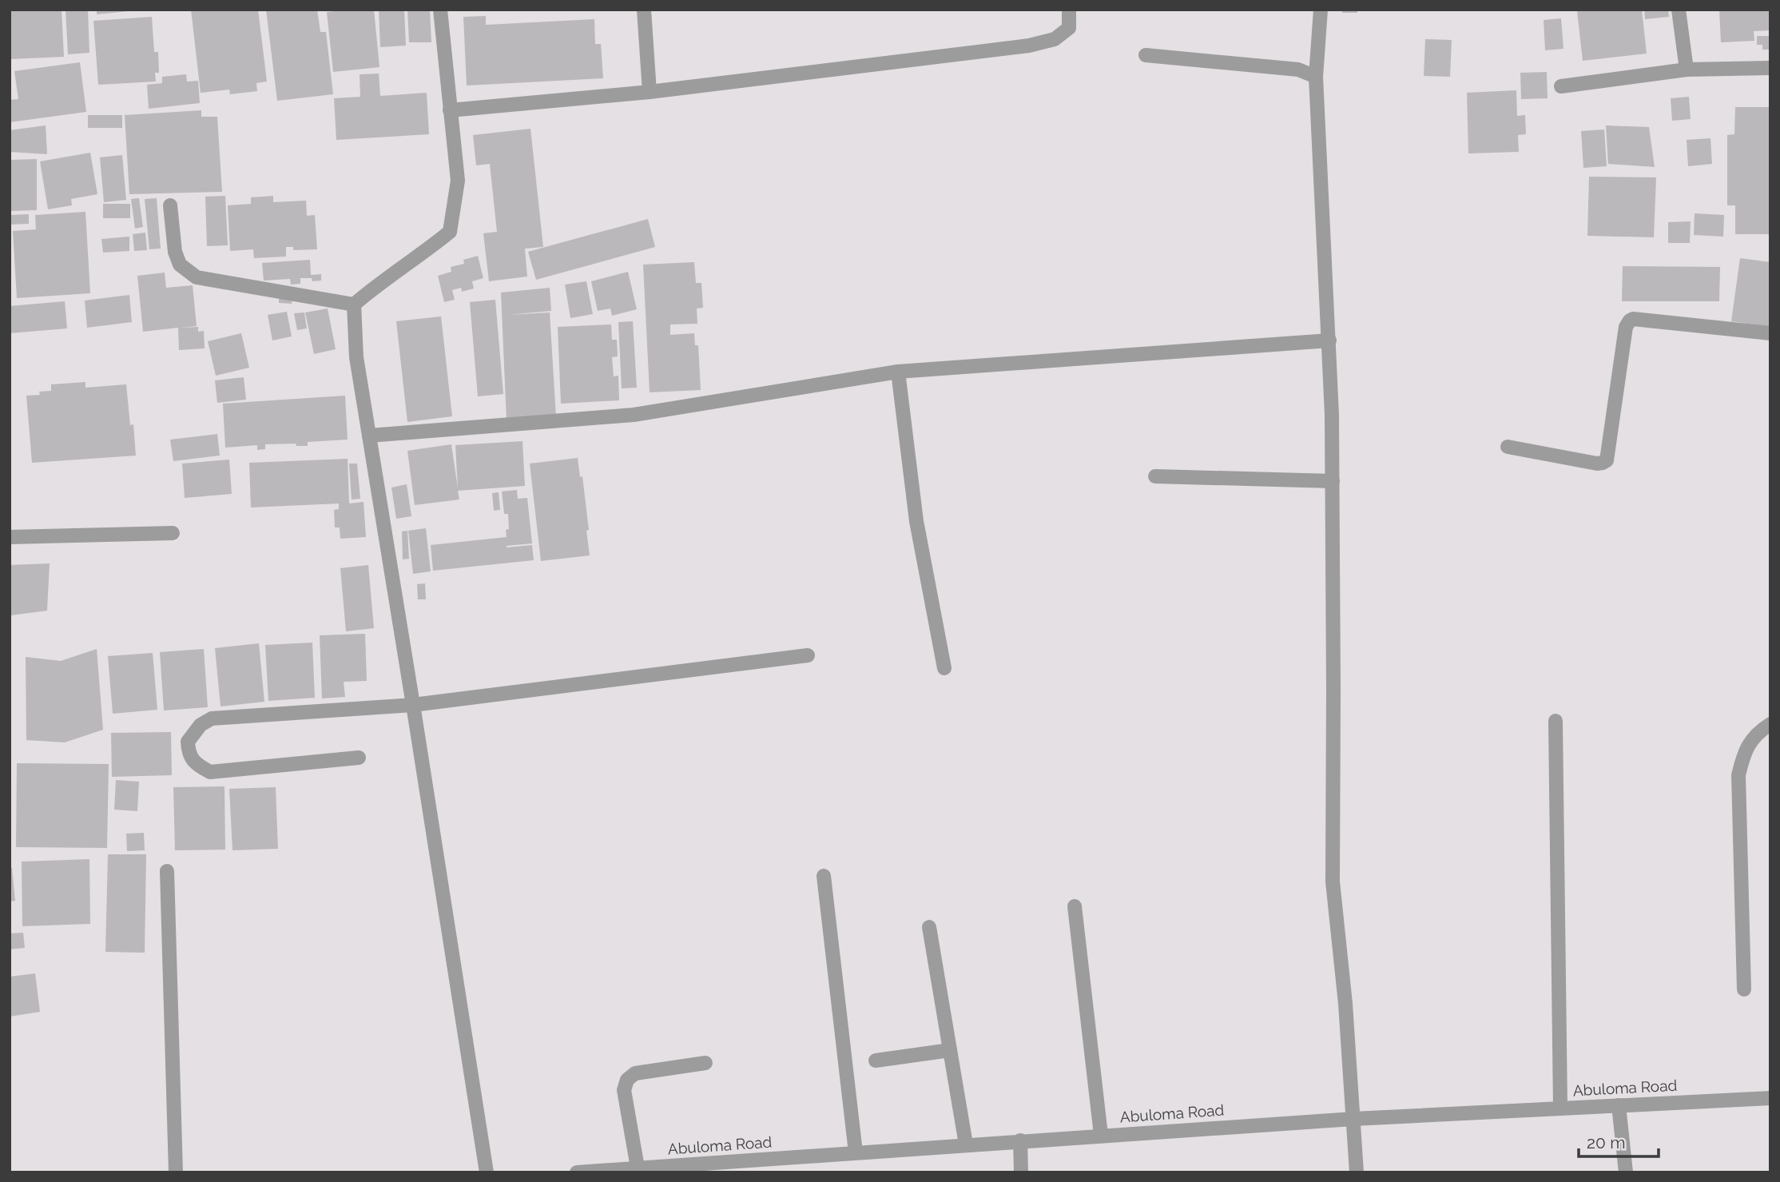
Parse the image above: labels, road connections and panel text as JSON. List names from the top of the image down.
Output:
{
  "streets": {
    "street": ["Abuloma Road"]
  },
  "scale_bar": "20 m"
}
